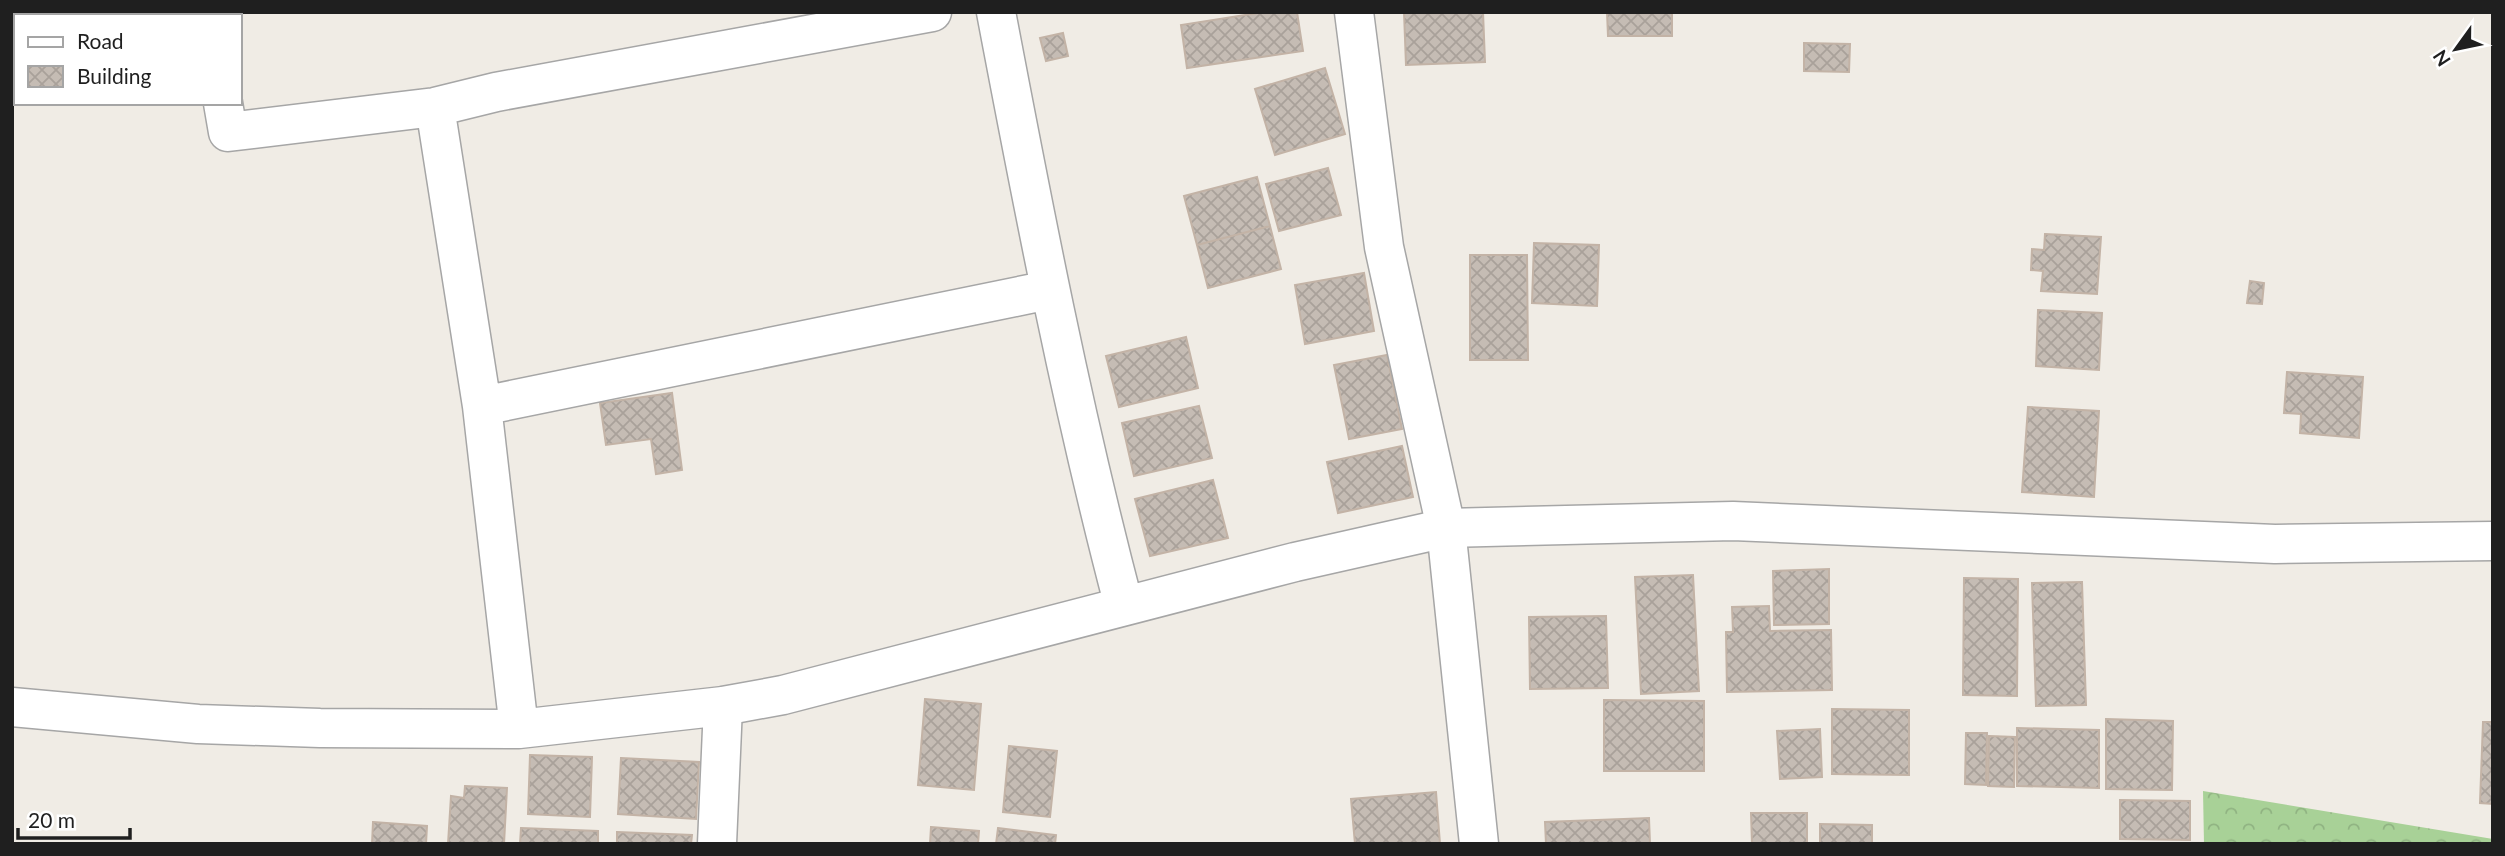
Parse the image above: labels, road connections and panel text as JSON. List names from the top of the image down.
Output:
{
  "legend": ["Road", "Building"],
  "scale_bar": "20 m",
  "north": "bottom left"
}
